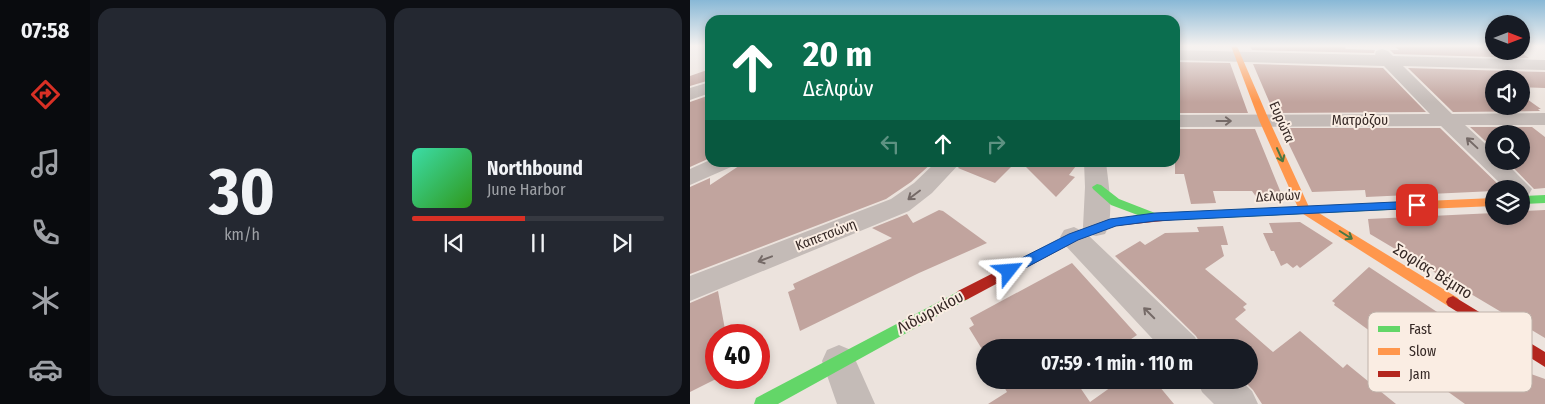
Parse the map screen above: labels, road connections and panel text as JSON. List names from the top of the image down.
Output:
{
  "streets": {
    "street": [
      "Ματρόζου",
      "Ευρώτα",
      "Δελφών",
      "Καπετσώνη",
      "Σοφίας Βέμπο",
      "Λιδωρικίου"
    ]
  },
  "crossings": [
    ["Ματρόζου", "Ευρώτα"],
    ["Ευρώτα", "Δελφών"],
    ["Ευρώτα", "Σοφίας Βέμπο"],
    ["Δελφών", "Σοφίας Βέμπο"],
    ["Δελφών", "Λιδωρικίου"]
  ],
  "one_way": ["Ευρώτα", "Καπετσώνη", "Σοφίας Βέμπο"],
  "legend": ["Fast", "Slow", "Jam"],
  "north": "right",
  "page": {
    "tabs": "07:58",
    "tile": ["30", "km/h"],
    "turn": ["20 m", "Δελφών"],
    "song": ["Northbound", "June Harbor"],
    "limit": "40",
    "trip": "07:59 · 1 min · 110 m"
  }
}
